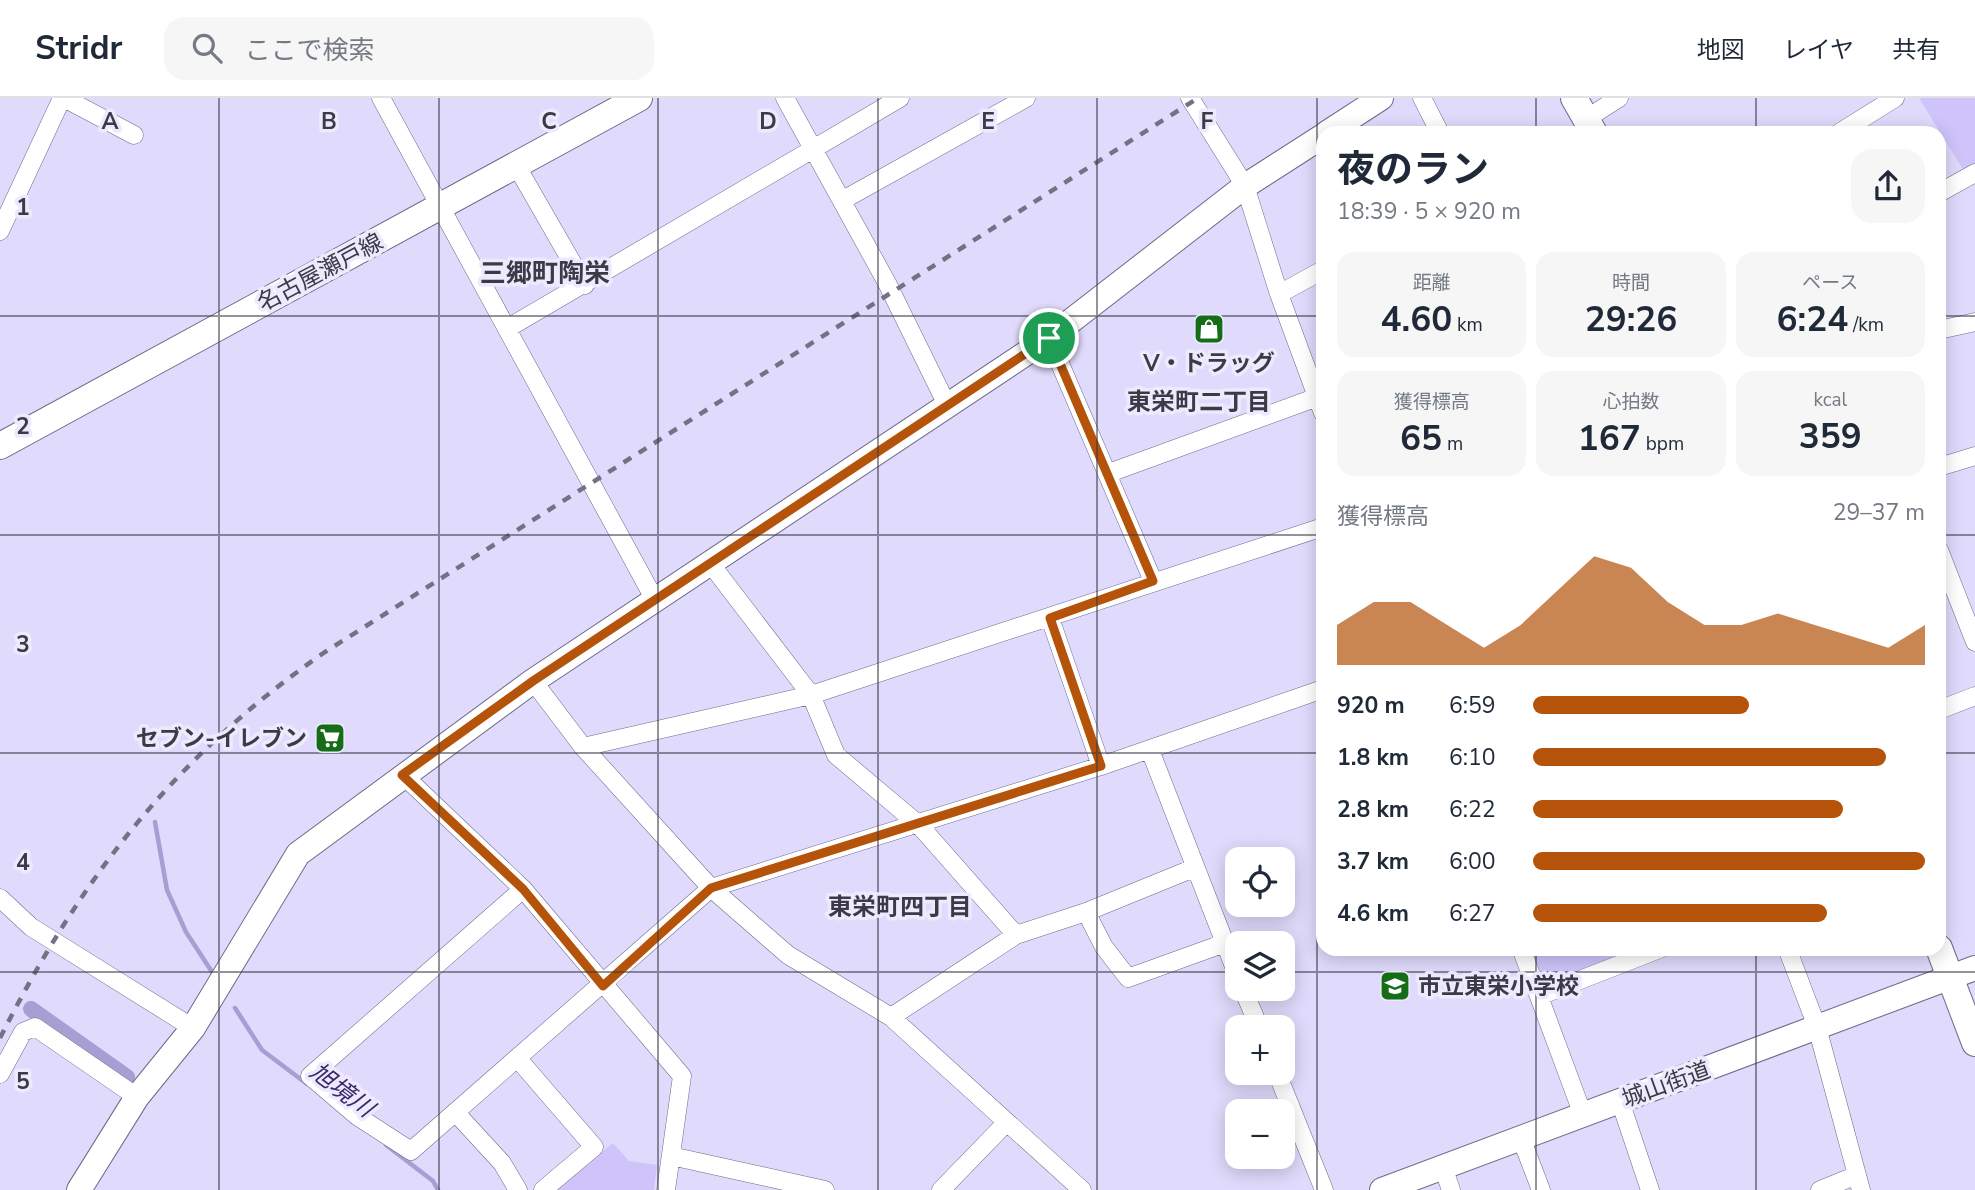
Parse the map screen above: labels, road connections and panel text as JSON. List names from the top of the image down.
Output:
{
  "streets": {
    "main road": ["名古屋瀬戸線"],
    "street": ["城山街道"]
  },
  "districts": ["三郷町陶栄", "東栄町二丁目", "東栄町四丁目"],
  "water": ["旭境川"],
  "places": {
    "shop": ["V・ドラッグ"],
    "supermarket": ["セブン-イレブン"],
    "school or university": ["市立東栄小学校"]
  },
  "page": {
    "header": "Stridr",
    "search": "ここで検索",
    "nav": ["地図", "レイヤ", "共有"],
    "heading": ["夜のラン", "18:39 · 5 × 920 m"],
    "stats": [
      ["距離", "4.60 km"],
      ["時間", "29:26"],
      ["ペース", "6:24 /km"],
      ["獲得標高", "65 m"],
      ["心拍数", "167 bpm"],
      ["kcal", "359"]
    ],
    "chart": ["獲得標高", "29–37 m"],
    "list": [
      {
        "name": "920 m",
        "note": "6:59"
      },
      {
        "name": "1.8 km",
        "note": "6:10"
      },
      {
        "name": "2.8 km",
        "note": "6:22"
      },
      {
        "name": "3.7 km",
        "note": "6:00"
      },
      {
        "name": "4.6 km",
        "note": "6:27"
      }
    ],
    "map_buttons": ["+", "−"]
  },
  "grid": {
    "columns": [
      "A",
      "B",
      "C",
      "D",
      "E",
      "F"
    ],
    "rows": [
      "1",
      "2",
      "3",
      "4",
      "5"
    ]
  }
}
